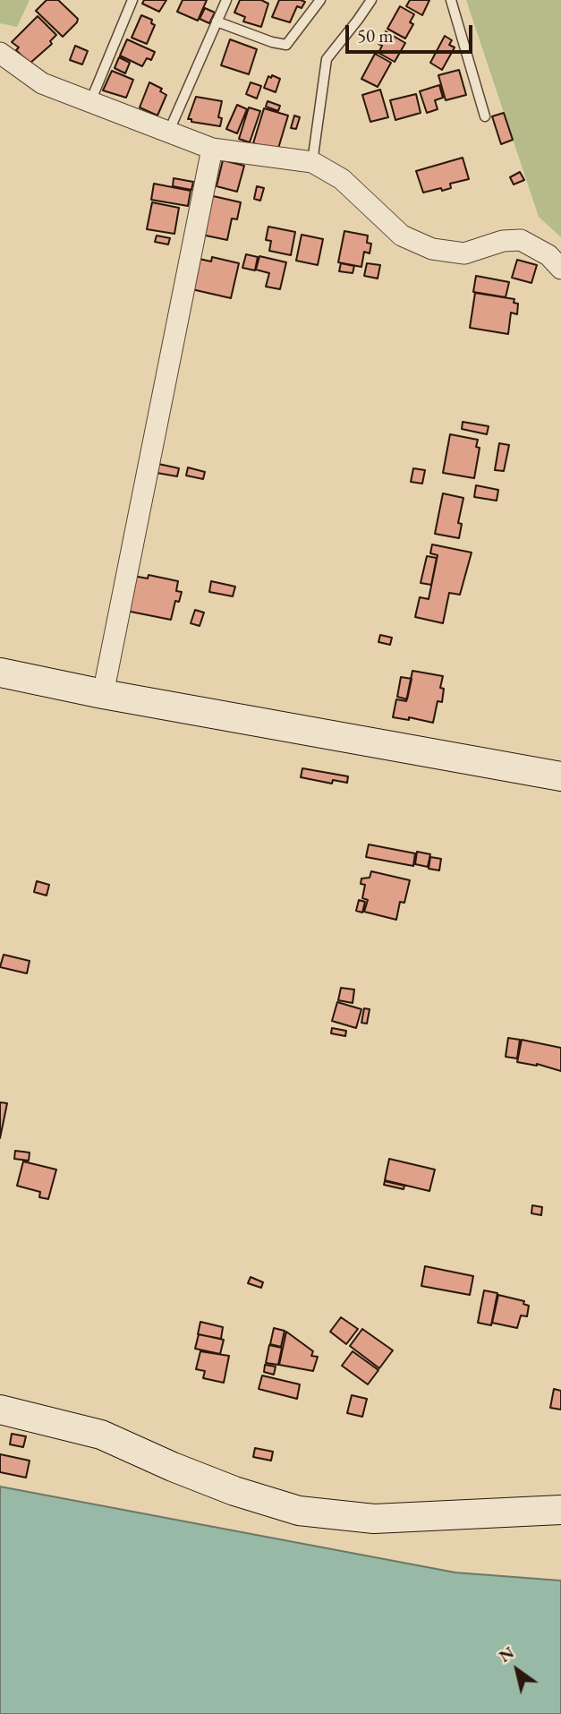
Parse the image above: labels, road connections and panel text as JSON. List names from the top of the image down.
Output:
{
  "scale_bar": "50 m",
  "north": "top left"
}
